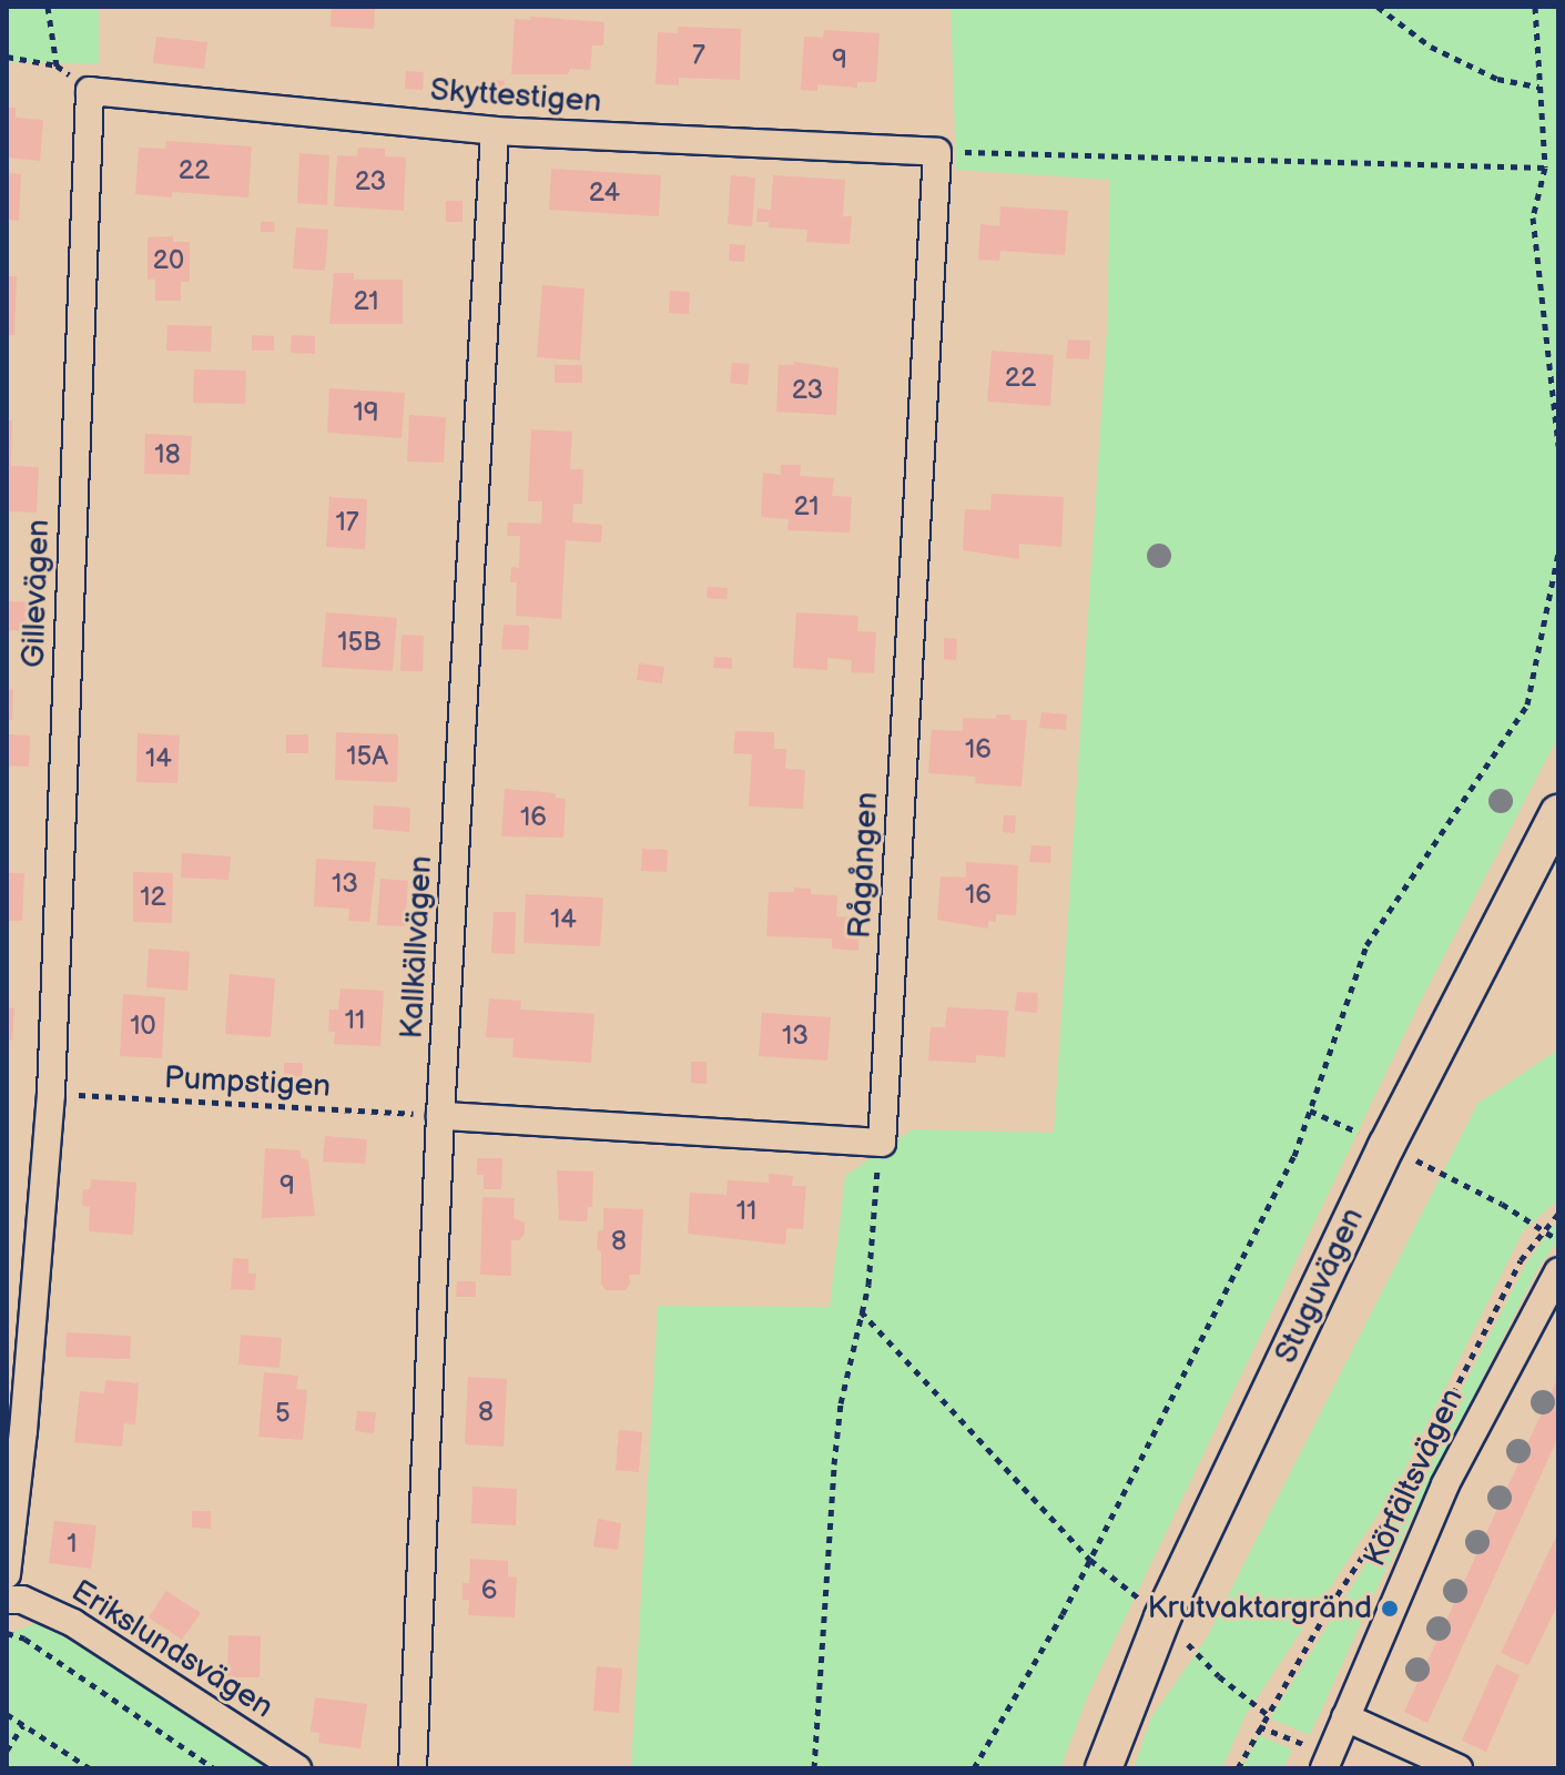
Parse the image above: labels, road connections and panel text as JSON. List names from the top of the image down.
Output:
{
  "streets": {
    "main road": ["Stuguvägen"],
    "street": [
      "Skyttestigen",
      "Gillevägen",
      "Rågången",
      "Kallkällvägen",
      "Körfältsvägen",
      "Erikslundsvägen"
    ],
    "path": ["Pumpstigen"]
  },
  "crossings": [
    ["Skyttestigen", "Gillevägen"],
    ["Skyttestigen", "Rågången"],
    ["Skyttestigen", "Kallkällvägen"],
    ["Gillevägen", "Pumpstigen"],
    ["Kallkällvägen", "Pumpstigen"]
  ],
  "places": ["Krutvaktargränd"],
  "house_numbers": [
    "7",
    "9",
    "22",
    "23",
    "24",
    "20",
    "21",
    "22",
    "23",
    "19",
    "18",
    "21",
    "17",
    "15B",
    "16",
    "15A",
    "14",
    "16",
    "13",
    "16",
    "12",
    "14",
    "11",
    "10",
    "13",
    "9",
    "11",
    "8",
    "8",
    "5",
    "1",
    "6"
  ]
}
